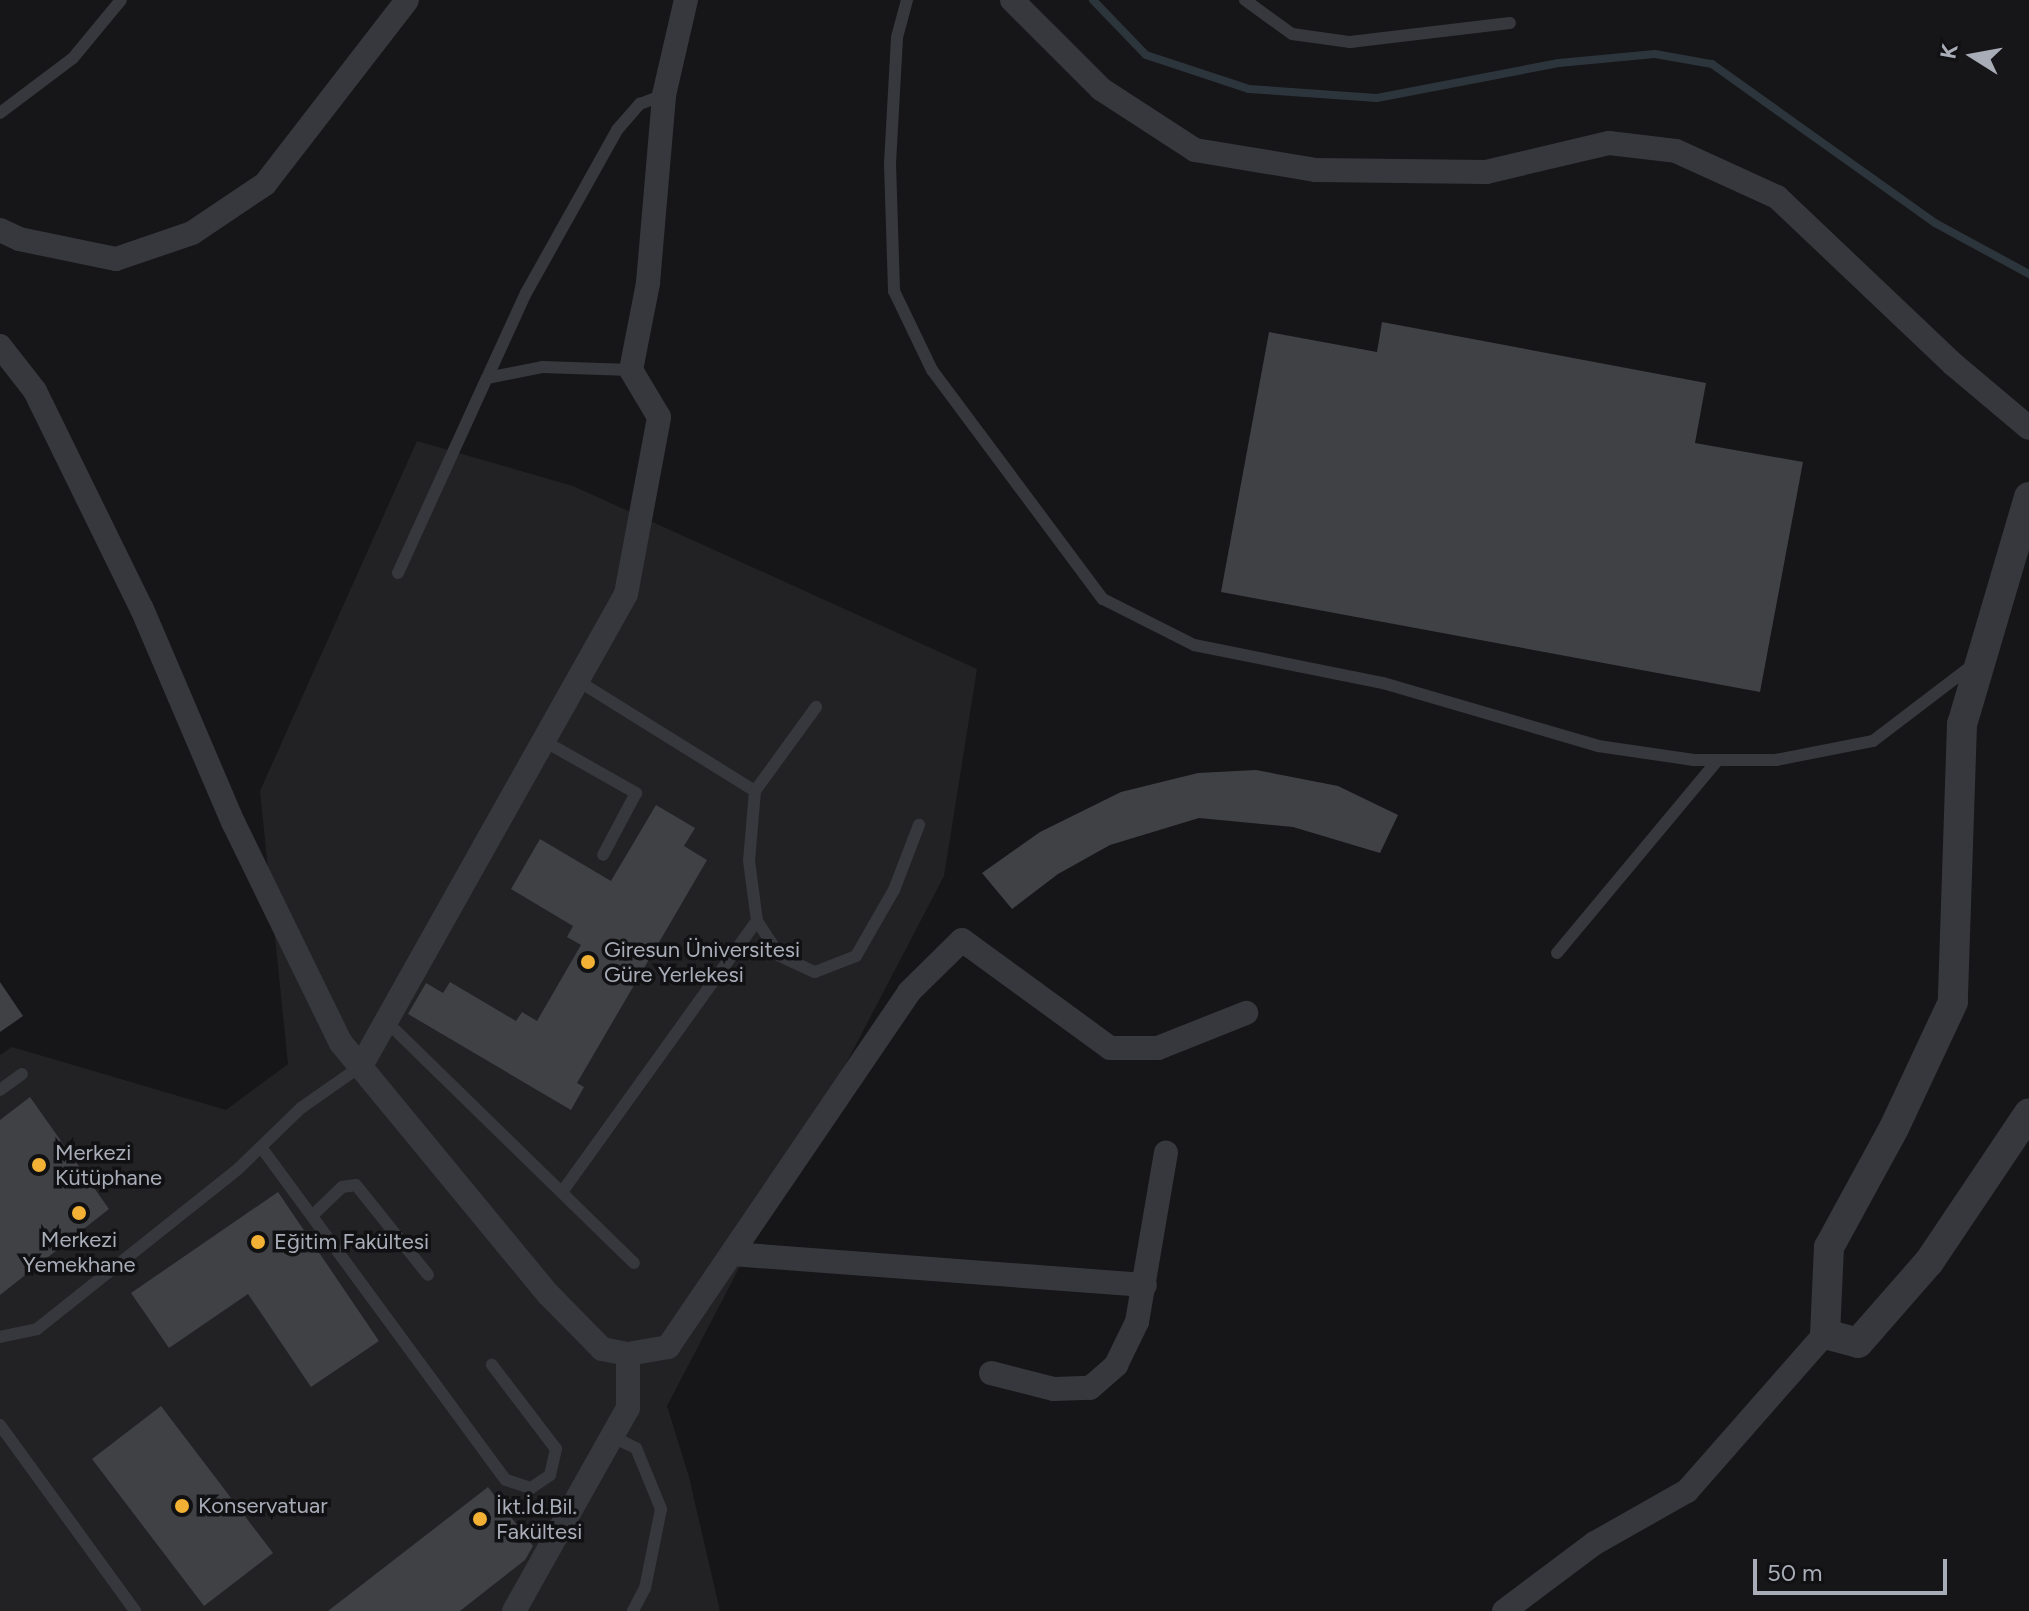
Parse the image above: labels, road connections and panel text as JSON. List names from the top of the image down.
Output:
{
  "places": [
    "Giresun Üniversitesi Güre Yerlekesi",
    "Merkezi Kütüphane",
    "Merkezi Yemekhane",
    "Eğitim Fakültesi",
    "Konservatuar",
    "İkt.İd.Bil. Fakültesi"
  ],
  "scale_bar": "50 m",
  "north": "left"
}
